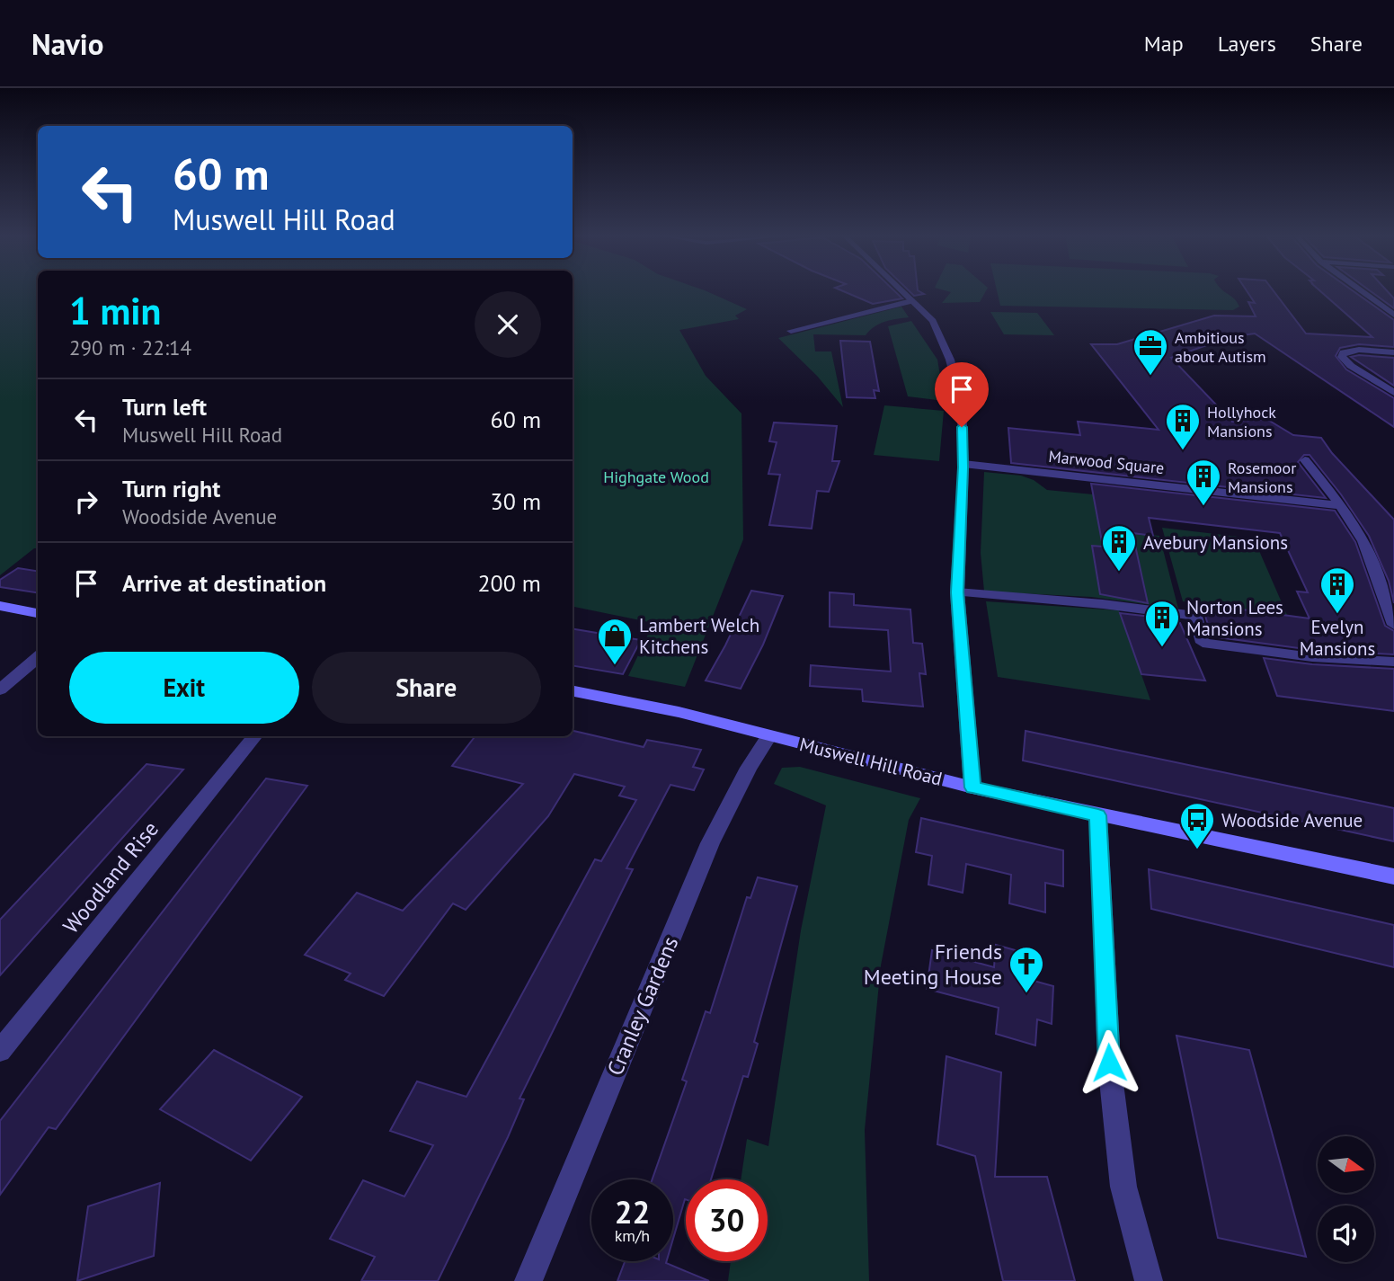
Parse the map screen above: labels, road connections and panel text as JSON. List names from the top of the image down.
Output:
{
  "streets": {
    "main road": ["Muswell Hill Road"],
    "street": ["Marwood Square", "Woodland Rise", "Cranley Gardens"]
  },
  "crossings": [
    ["Muswell Hill Road", "Cranley Gardens"]
  ],
  "parks": ["Highgate Wood"],
  "places": {
    "office": ["Ambitious about Autism"],
    "building": [
      "Hollyhock Mansions",
      "Rosemoor Mansions",
      "Avebury Mansions",
      "Evelyn Mansions",
      "Norton Lees Mansions"
    ],
    "shop": ["Lambert Welch Kitchens"],
    "bus stop": ["Woodside Avenue"],
    "church": ["Friends Meeting House"]
  },
  "north": "right",
  "page": {
    "header": "Navio",
    "nav": ["Map", "Layers", "Share"],
    "turn": ["60 m", "Muswell Hill Road"],
    "heading": ["1 min", "290 m · 22:14"],
    "list": [
      {
        "name": "Turn left",
        "note": "Muswell Hill Road",
        "value": "60 m"
      },
      {
        "name": "Turn right",
        "note": "Woodside Avenue",
        "value": "30 m"
      },
      {
        "name": "Arrive at destination",
        "value": "200 m"
      }
    ],
    "buttons": ["Exit", "Share"],
    "speed": "22 km/h",
    "limit": "30"
  }
}
